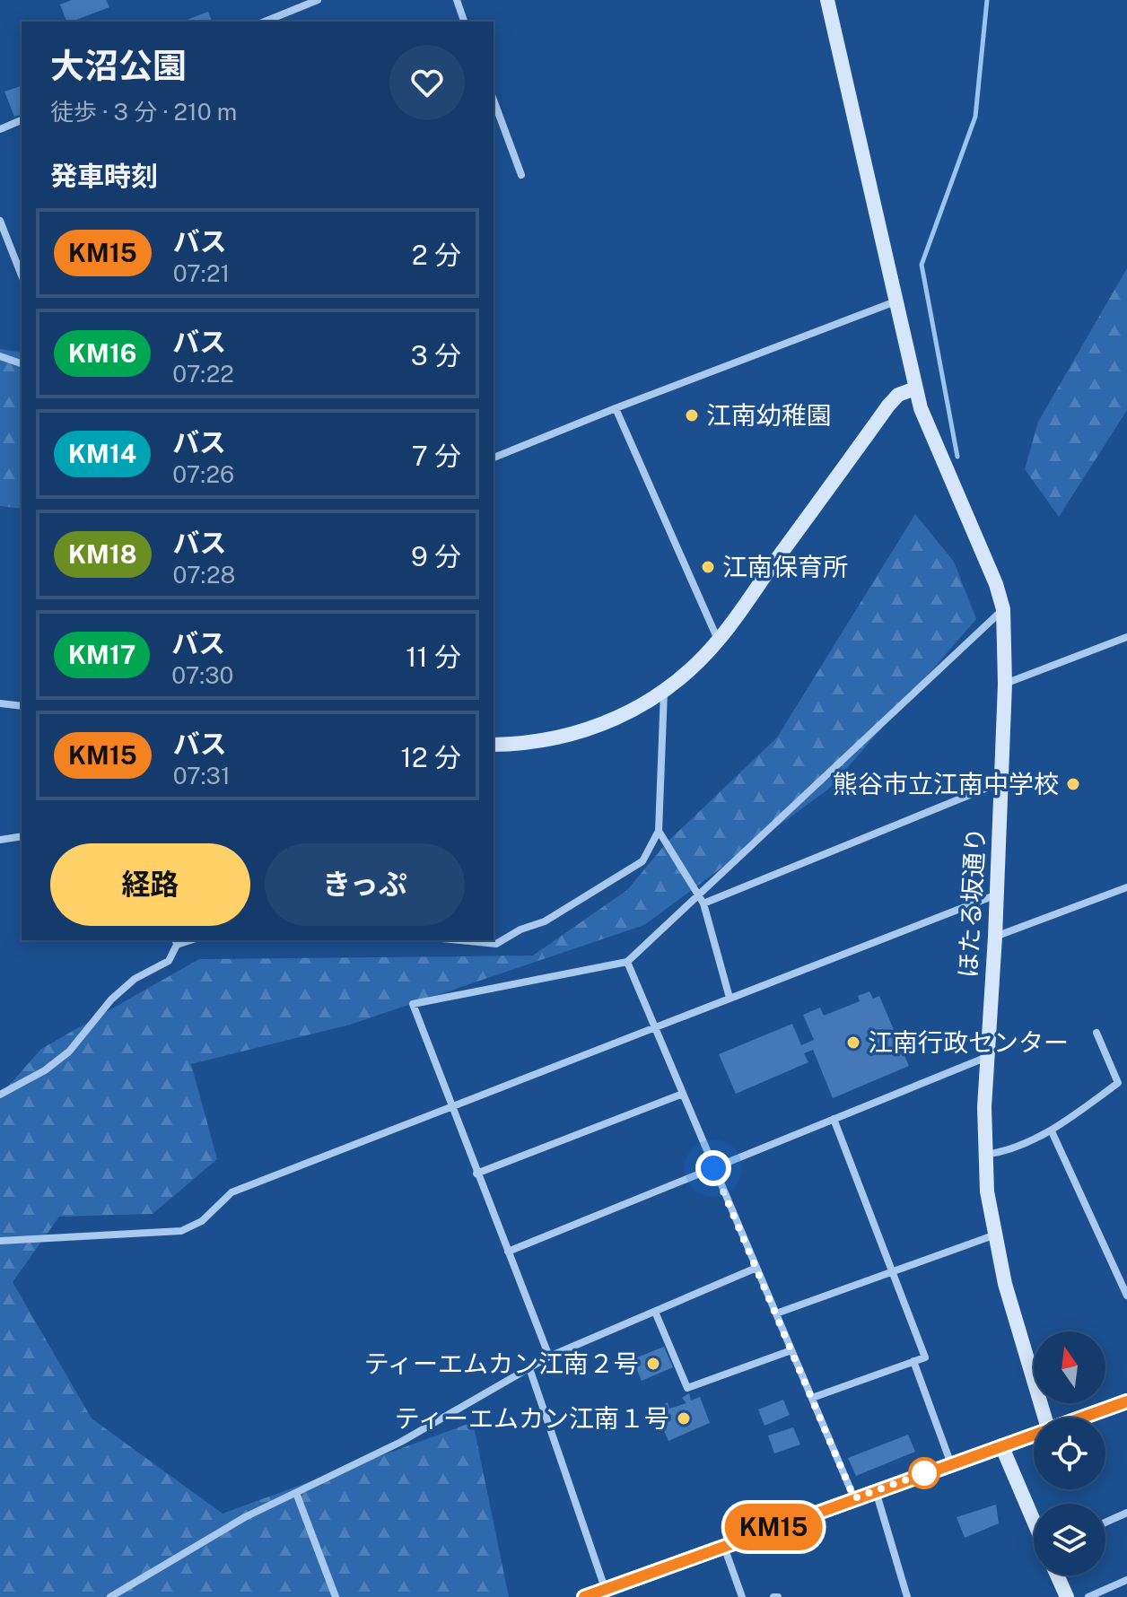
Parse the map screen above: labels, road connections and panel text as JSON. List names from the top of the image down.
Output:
{
  "streets": {
    "street": ["ほたる坂通り"]
  },
  "places": [
    "江南幼稚園",
    "江南保育所",
    "熊谷市立江南中学校",
    "江南行政センター",
    "ティーエムカン江南２号",
    "ティーエムカン江南１号"
  ],
  "lines": ["bus line KM15"],
  "north": "top",
  "page": {
    "on_map": "KM15",
    "heading": [
      ["大沼公園", "徒歩 · 3 分 · 210 m"],
      "発車時刻"
    ],
    "list": [
      {
        "mark": "KM15",
        "name": "バス",
        "note": "07:21",
        "value": "2 分"
      },
      {
        "mark": "KM16",
        "name": "バス",
        "note": "07:22",
        "value": "3 分"
      },
      {
        "mark": "KM14",
        "name": "バス",
        "note": "07:26",
        "value": "7 分"
      },
      {
        "mark": "KM18",
        "name": "バス",
        "note": "07:28",
        "value": "9 分"
      },
      {
        "mark": "KM17",
        "name": "バス",
        "note": "07:30",
        "value": "11 分"
      },
      {
        "mark": "KM15",
        "name": "バス",
        "note": "07:31",
        "value": "12 分"
      }
    ],
    "buttons": ["経路", "きっぷ"]
  }
}
